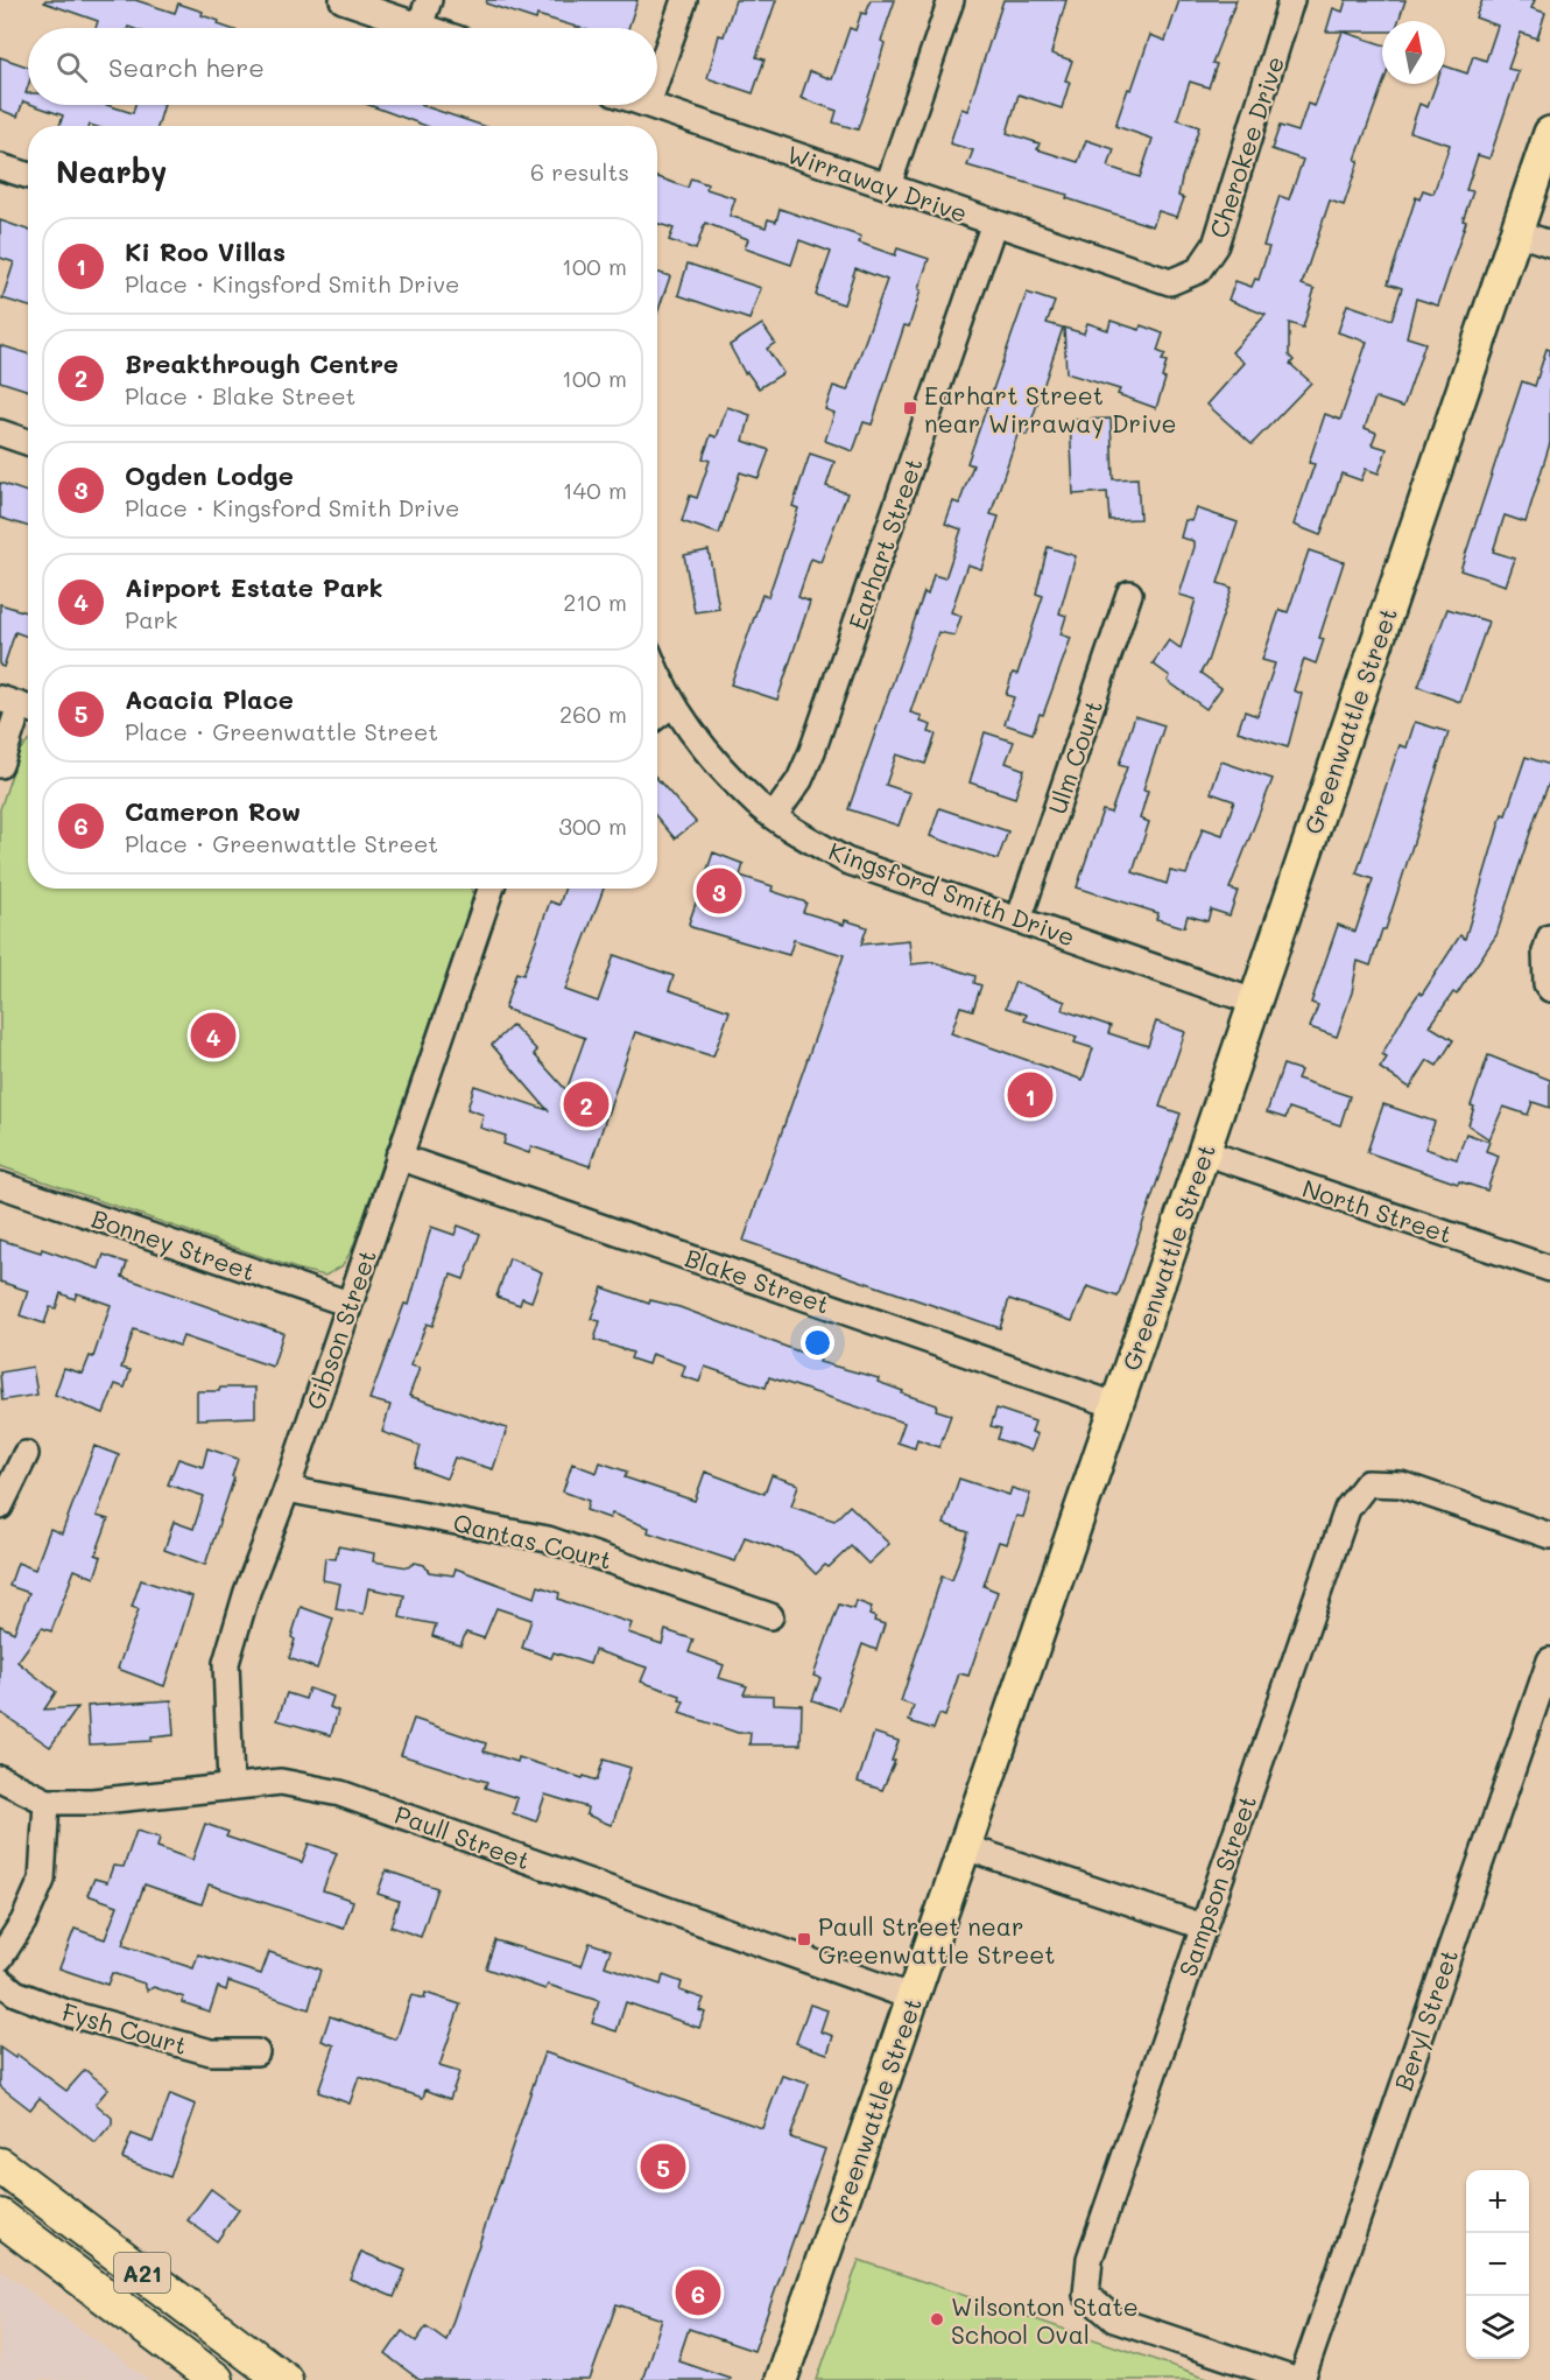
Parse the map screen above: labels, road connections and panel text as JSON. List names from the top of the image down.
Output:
{
  "streets": {
    "highway": ["A21"],
    "main road": ["Greenwattle Street"],
    "street": [
      "Cherokee Drive",
      "Wirraway Drive",
      "Earhart Street",
      "Ulm Court",
      "Kingsford Smith Drive",
      "North Street",
      "Bonney Street",
      "Blake Street",
      "Gibson Street",
      "Qantas Court",
      "Paull Street",
      "Sampson Street",
      "Beryl Street",
      "Fysh Court"
    ]
  },
  "crossings": [
    ["Cherokee Drive", "Wirraway Drive"],
    ["Wirraway Drive", "Earhart Street"],
    ["Earhart Street", "Kingsford Smith Drive"],
    ["Greenwattle Street", "Kingsford Smith Drive"],
    ["Greenwattle Street", "North Street"],
    ["Greenwattle Street", "Blake Street"],
    ["Greenwattle Street", "Paull Street"],
    ["Ulm Court", "Kingsford Smith Drive"],
    ["Bonney Street", "Gibson Street"],
    ["Blake Street", "Gibson Street"],
    ["Gibson Street", "Qantas Court"],
    ["Gibson Street", "Paull Street"]
  ],
  "places": {
    "transit": ["Earhart Street near Wirraway Drive", "Paull Street near Greenwattle Street"],
    "other": ["Wilsonton State School Oval"]
  },
  "north": "top",
  "page": {
    "search": "Search here",
    "heading": ["Nearby", "6 results"],
    "list": [
      {
        "mark": "1",
        "name": "Ki Roo Villas",
        "note": "Place · Kingsford Smith Drive",
        "value": "100 m"
      },
      {
        "mark": "2",
        "name": "Breakthrough Centre",
        "note": "Place · Blake Street",
        "value": "100 m"
      },
      {
        "mark": "3",
        "name": "Ogden Lodge",
        "note": "Place · Kingsford Smith Drive",
        "value": "140 m"
      },
      {
        "mark": "4",
        "name": "Airport Estate Park",
        "note": "Park",
        "value": "210 m"
      },
      {
        "mark": "5",
        "name": "Acacia Place",
        "note": "Place · Greenwattle Street",
        "value": "260 m"
      },
      {
        "mark": "6",
        "name": "Cameron Row",
        "note": "Place · Greenwattle Street",
        "value": "300 m"
      }
    ],
    "pins": [
      "3",
      "4",
      "1",
      "2",
      "5",
      "6"
    ],
    "map_buttons": ["+", "−"]
  }
}
